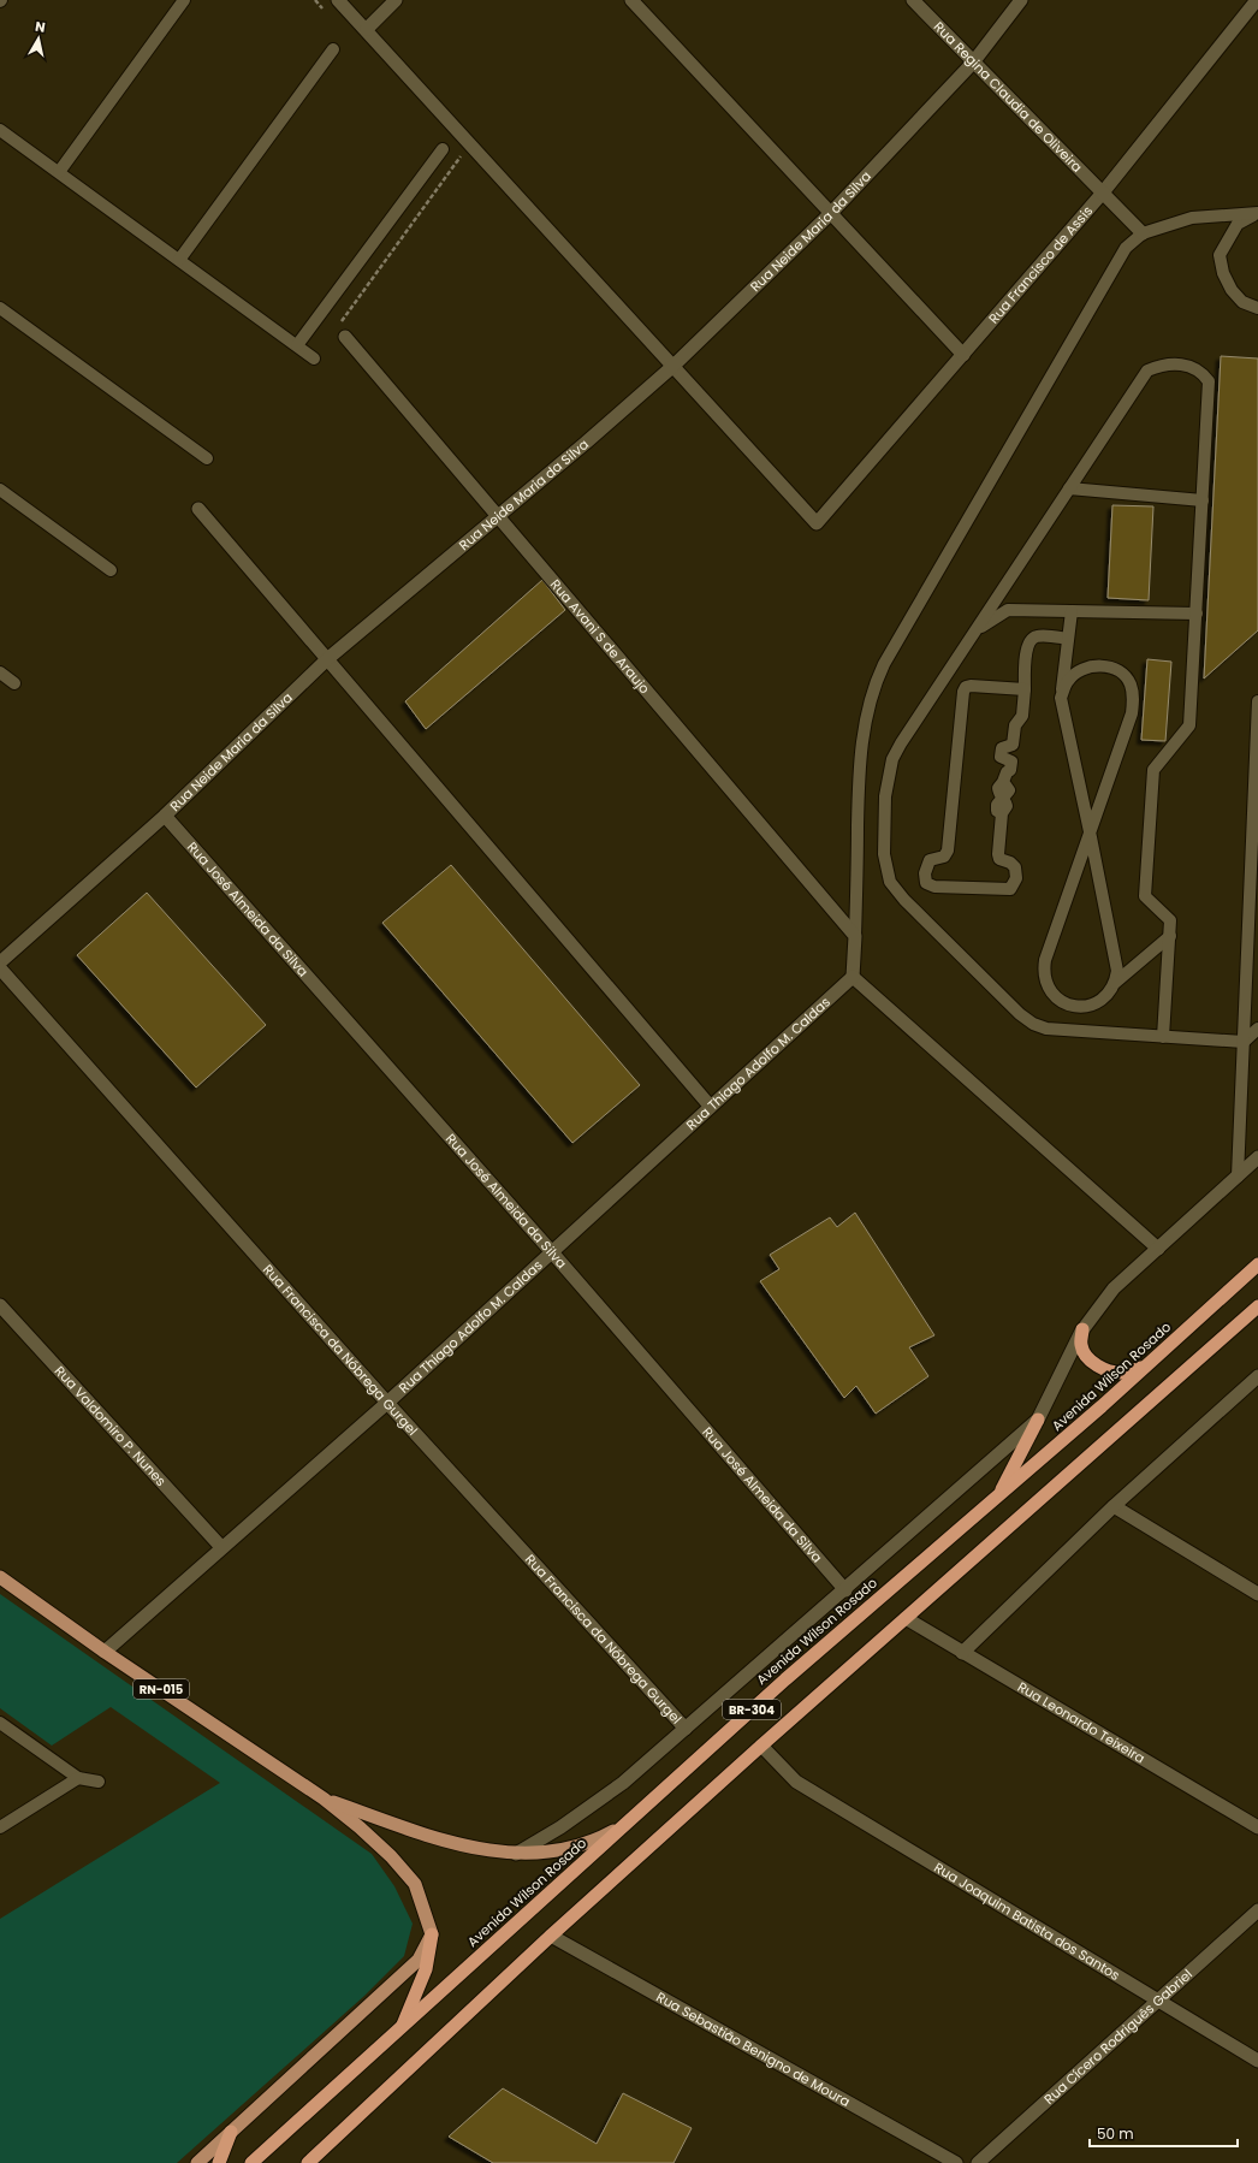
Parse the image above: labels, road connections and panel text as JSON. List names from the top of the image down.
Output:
{
  "streets": {
    "highway": ["Avenida Wilson Rosado", "BR-304"],
    "main road": ["RN-015"],
    "street": [
      "Rua Regina Claudia de Oliveira",
      "Rua Neide Maria da Silva",
      "Rua Francisco de Assis",
      "Rua Avani S de Araujo",
      "Rua José Almeida da Silva",
      "Rua Thiago Adolfo M. Caldas",
      "Rua Francisca da Nóbrega Gurgel",
      "Rua Valdomiro P. Nunes",
      "Rua Leonardo Teixeira",
      "Rua Joaquim Batista dos Santos",
      "Rua Cícero Rodriguês Gabriel",
      "Rua Sebastião Benigno de Moura"
    ]
  },
  "crossings": [
    ["Rua Regina Claudia de Oliveira", "Rua Neide Maria da Silva"],
    ["Rua Regina Claudia de Oliveira", "Rua Francisco de Assis"],
    ["Rua Neide Maria da Silva", "Rua Francisco de Assis"],
    ["Rua Neide Maria da Silva", "Rua Avani S de Araujo"],
    ["Rua Neide Maria da Silva", "Rua José Almeida da Silva"],
    ["Rua José Almeida da Silva", "Rua Thiago Adolfo M. Caldas"],
    ["Rua Thiago Adolfo M. Caldas", "Rua Francisca da Nóbrega Gurgel"],
    ["Rua Thiago Adolfo M. Caldas", "Rua Valdomiro P. Nunes"],
    ["Rua Thiago Adolfo M. Caldas", "RN-015"],
    ["BR-304", "Rua Leonardo Teixeira"],
    ["BR-304", "Rua Joaquim Batista dos Santos"],
    ["BR-304", "Rua Sebastião Benigno de Moura"],
    ["Rua Joaquim Batista dos Santos", "Rua Cícero Rodriguês Gabriel"]
  ],
  "scale_bar": "50 m",
  "north": "top"
}
